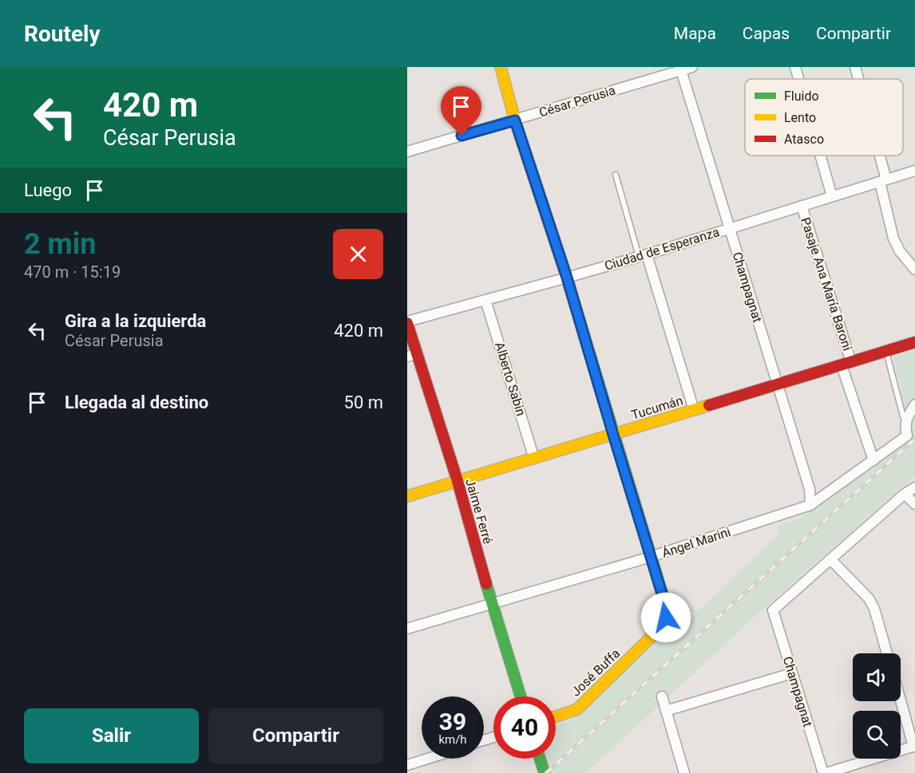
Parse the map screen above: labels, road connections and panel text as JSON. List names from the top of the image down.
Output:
{
  "streets": {
    "street": [
      "César Perusia",
      "Ciudad de Esperanza",
      "Pasaje Ana María Baroni",
      "Champagnat",
      "Alberto Sabin",
      "Tucumán",
      "Jaime Ferré",
      "Ángel Marini",
      "José Buffa"
    ]
  },
  "crossings": [
    ["César Perusia", "Champagnat"],
    ["Ciudad de Esperanza", "Pasaje Ana María Baroni"],
    ["Ciudad de Esperanza", "Champagnat"],
    ["Ciudad de Esperanza", "Alberto Sabin"],
    ["Ciudad de Esperanza", "Jaime Ferré"],
    ["Pasaje Ana María Baroni", "Tucumán"],
    ["Pasaje Ana María Baroni", "Ángel Marini"],
    ["Champagnat", "Tucumán"],
    ["Champagnat", "Ángel Marini"],
    ["Alberto Sabin", "Tucumán"],
    ["Tucumán", "Jaime Ferré"],
    ["Jaime Ferré", "Ángel Marini"],
    ["Ángel Marini", "José Buffa"]
  ],
  "legend": ["Fluido", "Lento", "Atasco"],
  "page": {
    "header": "Routely",
    "nav": ["Mapa", "Capas", "Compartir"],
    "turn": ["420 m", "César Perusia"],
    "then": "Luego",
    "heading": ["2 min", "470 m · 15:19"],
    "list": [
      {
        "name": "Gira a la izquierda",
        "note": "César Perusia",
        "value": "420 m"
      },
      {
        "name": "Llegada al destino",
        "value": "50 m"
      }
    ],
    "speed": "39 km/h",
    "limit": "40",
    "buttons": ["Salir", "Compartir"]
  }
}
